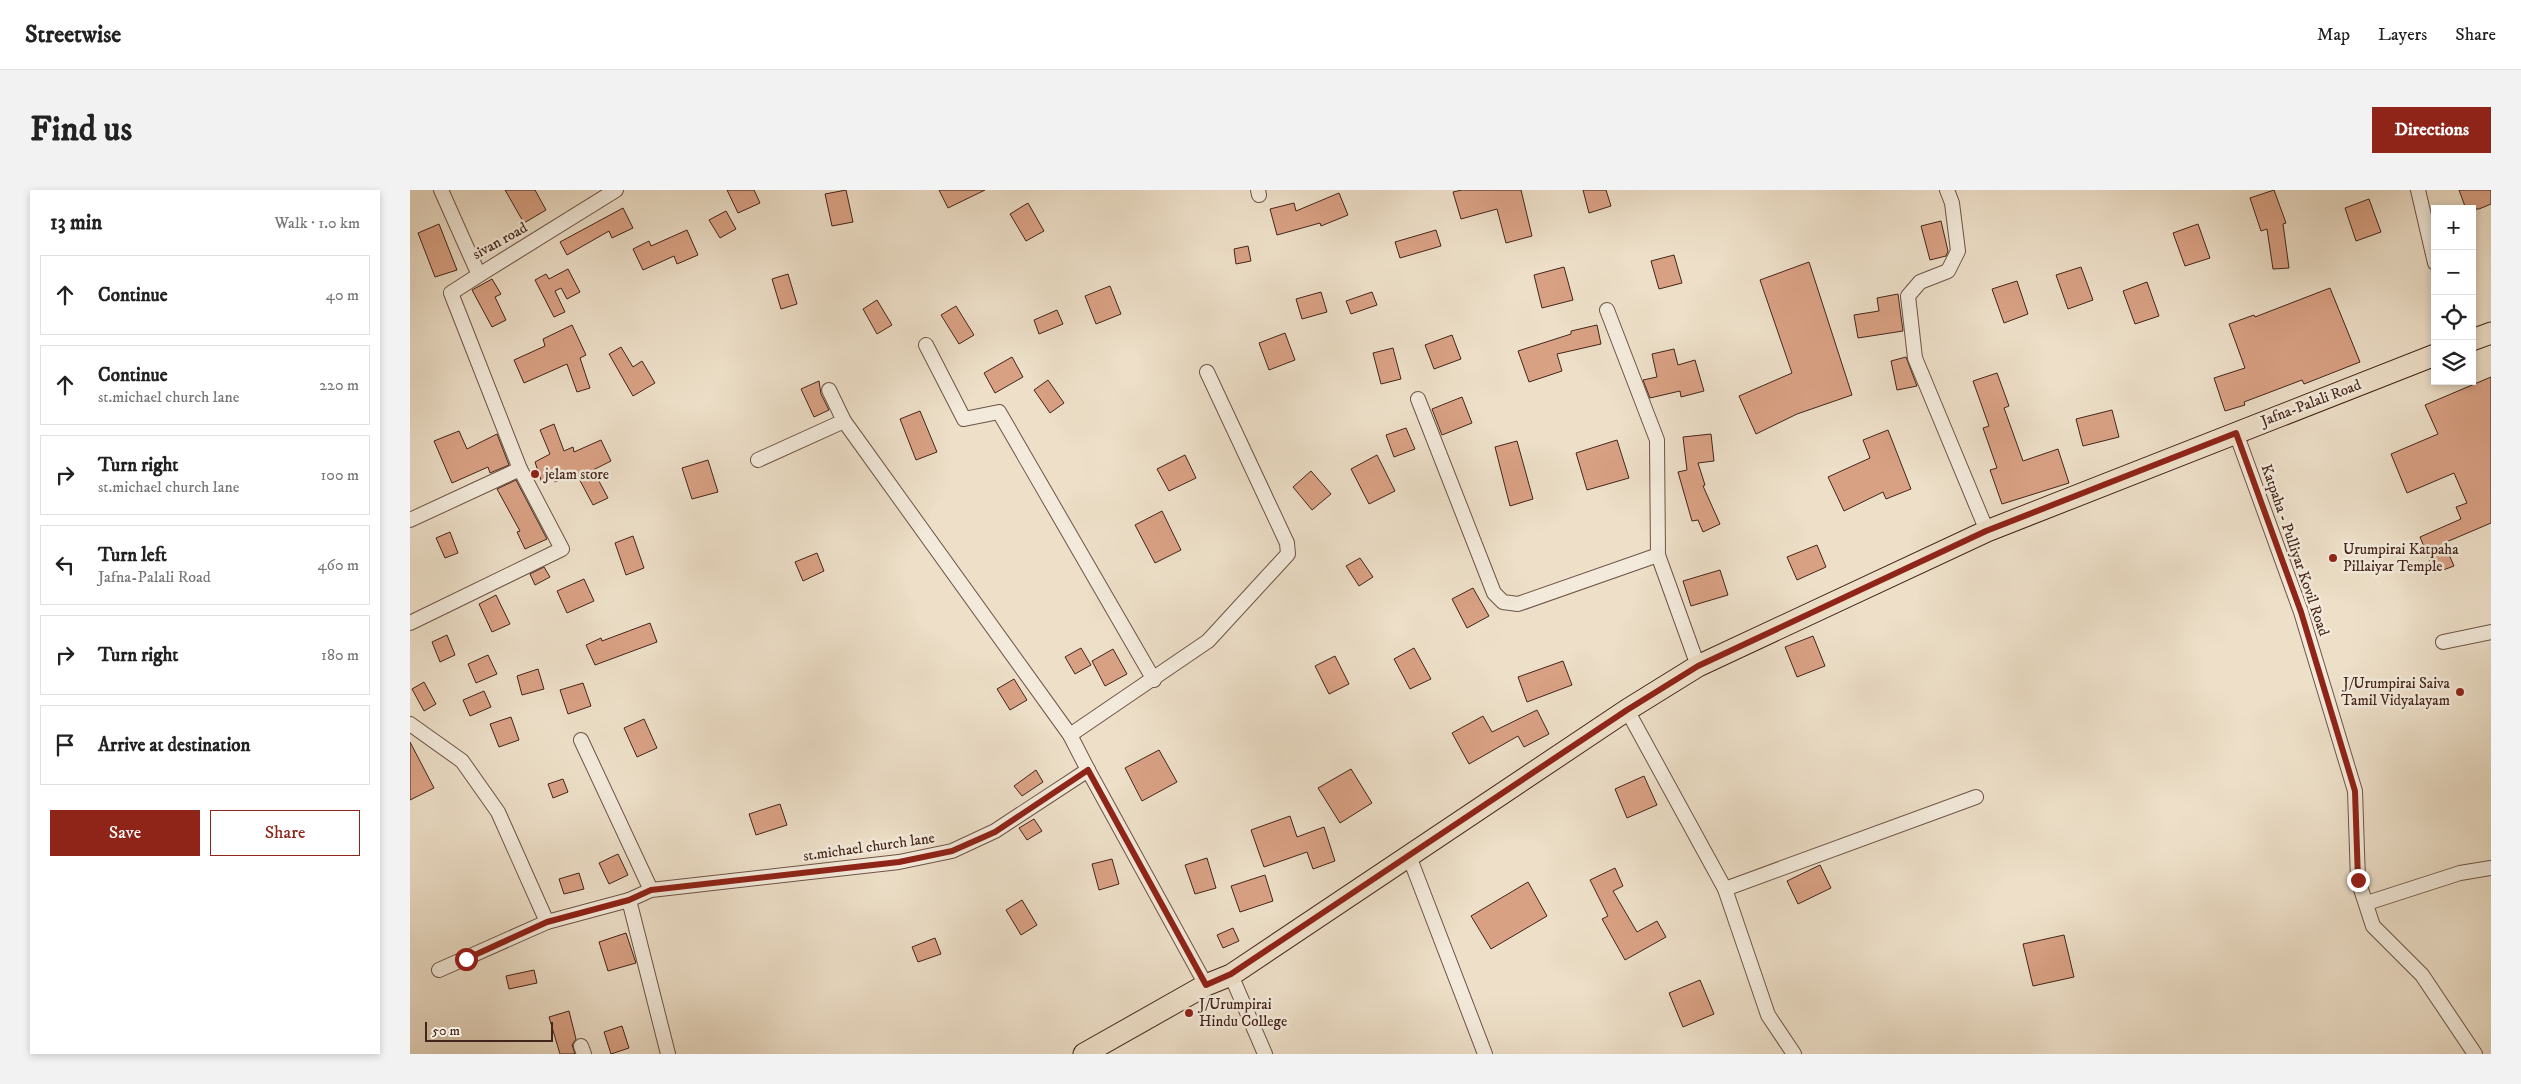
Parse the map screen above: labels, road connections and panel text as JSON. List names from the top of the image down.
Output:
{
  "streets": {
    "main road": ["Jafna-Palali Road"],
    "street": ["sivan road", "Katpaha - Pulliyar Kovil Road", "st.michael church lane"]
  },
  "crossings": [
    ["Jafna-Palali Road", "Katpaha - Pulliyar Kovil Road"]
  ],
  "places": [
    "jelam store",
    "Urumpirai Katpaha Pillaiyar Temple",
    "J/Urumpirai Saiva Tamil Vidyalayam",
    "J/Urumpirai Hindu College"
  ],
  "scale_bar": "50 m",
  "page": {
    "header": "Streetwise",
    "nav": ["Map", "Layers", "Share"],
    "buttons": [
      "Directions",
      ["Save", "Share"]
    ],
    "title": "Find us",
    "heading": ["13 min", "Walk · 1.0 km"],
    "map_buttons": ["+", "−"],
    "list": [
      ["Continue", "40 m"],
      ["Continue", "st.michael church lane", "220 m"],
      ["Turn right", "st.michael church lane", "100 m"],
      ["Turn left", "Jafna-Palali Road", "460 m"],
      ["Turn right", "180 m"],
      "Arrive at destination"
    ],
    "scale": "50 m"
  }
}
